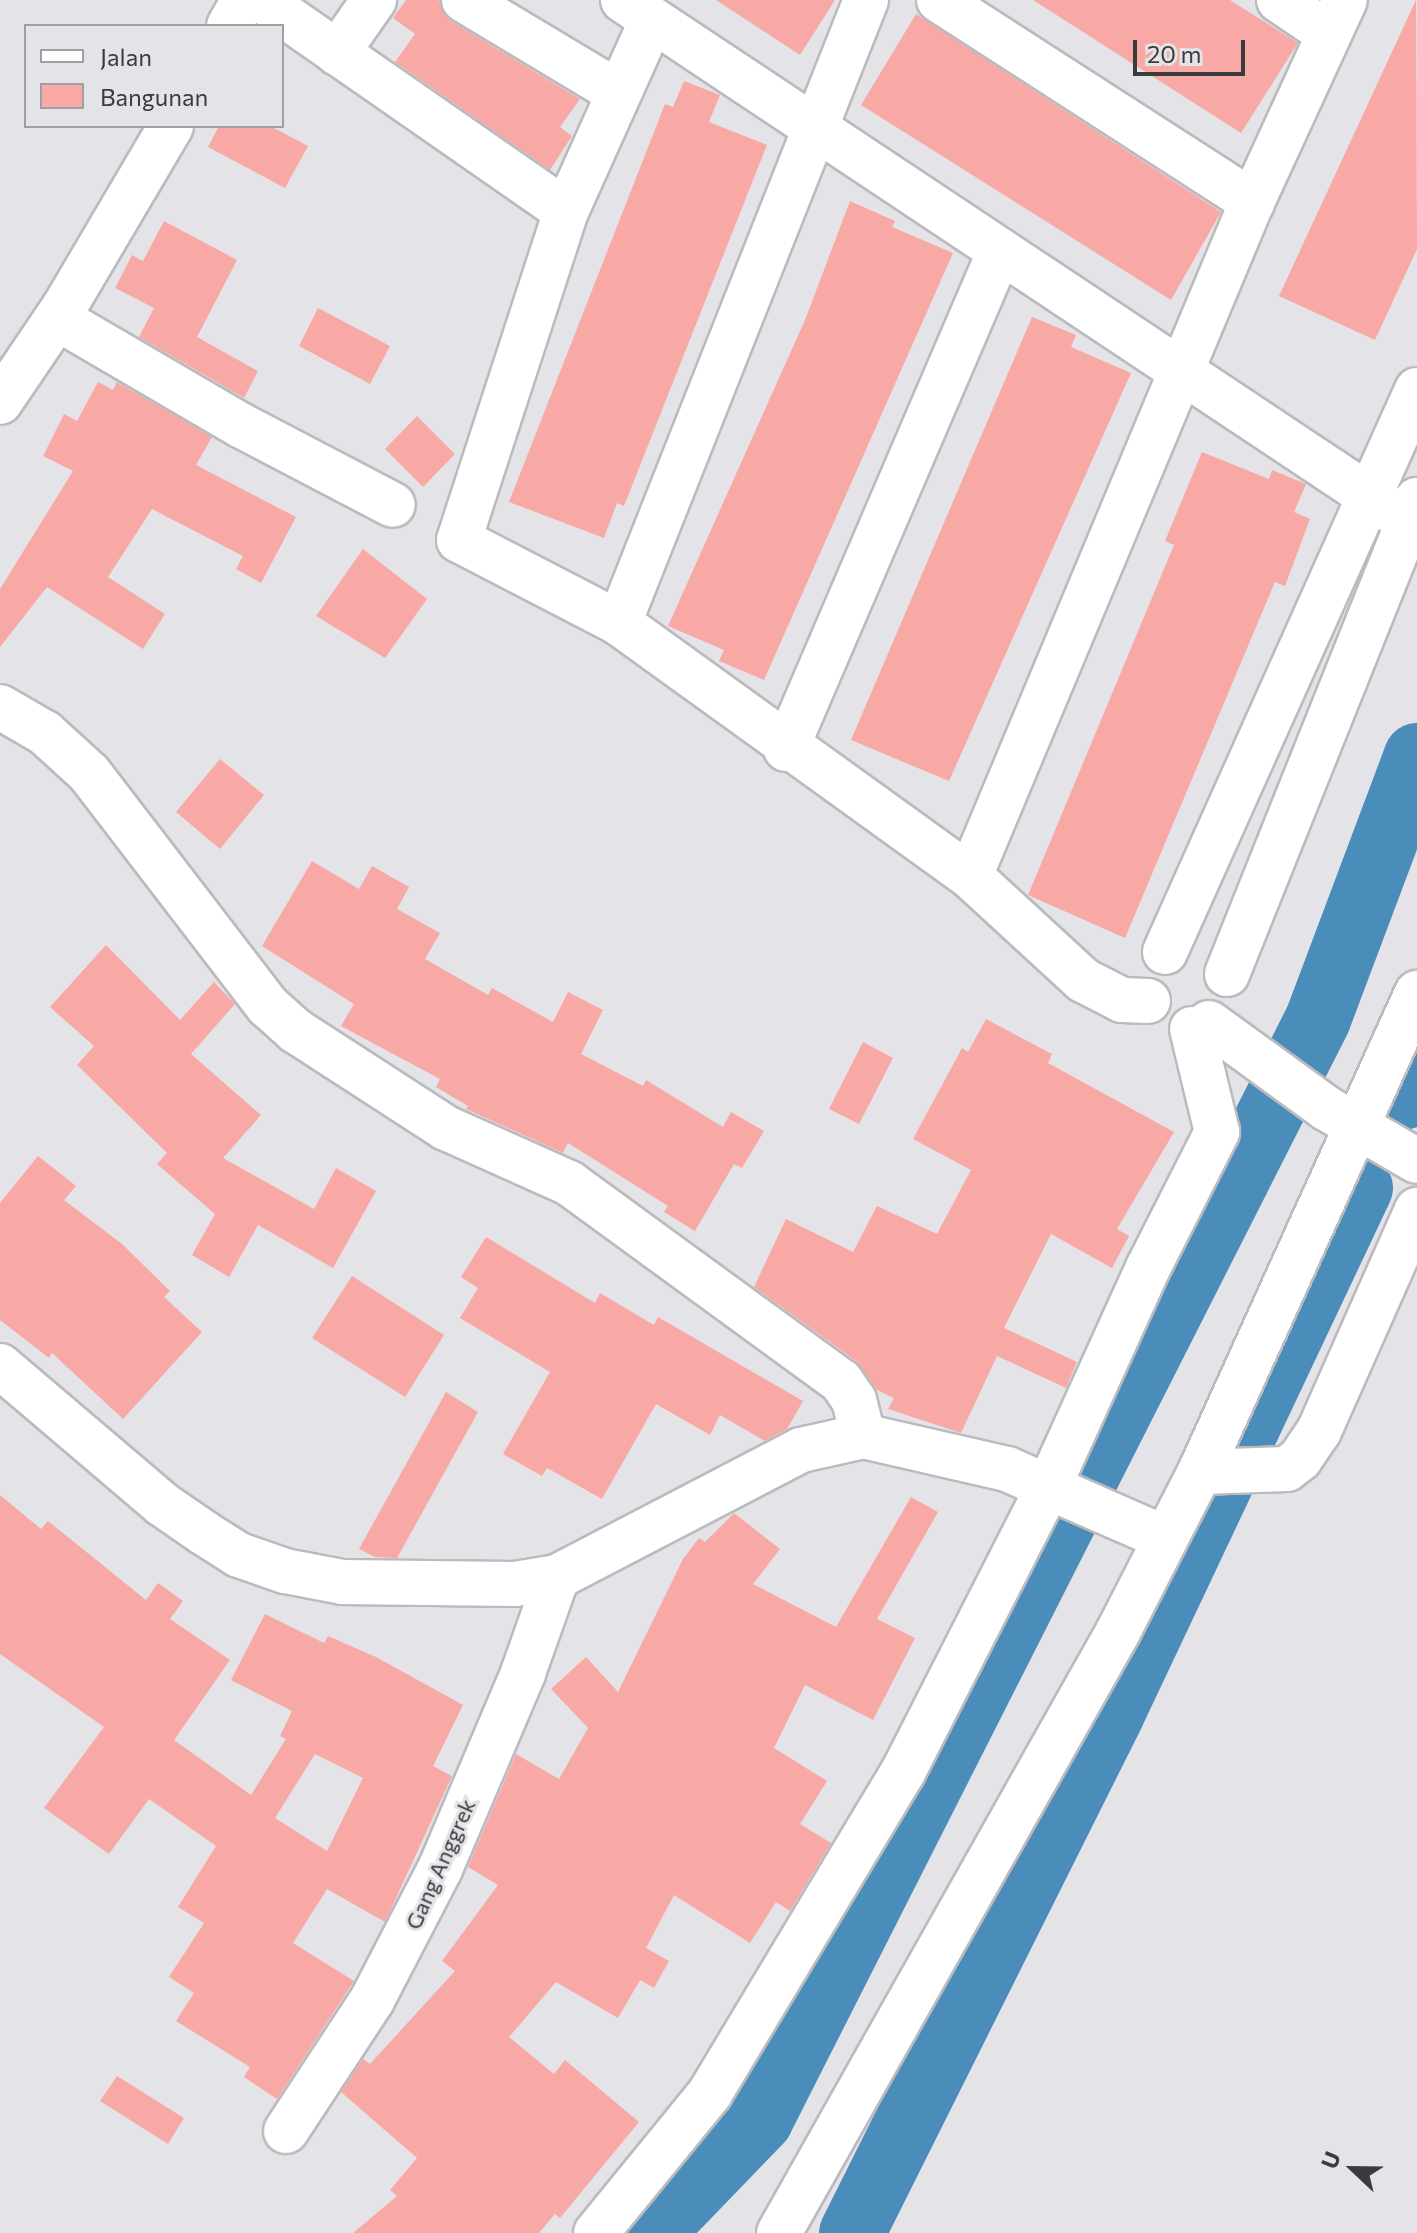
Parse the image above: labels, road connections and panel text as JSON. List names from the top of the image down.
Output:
{
  "streets": {
    "street": ["Gang Anggrek"]
  },
  "legend": ["Jalan", "Bangunan"],
  "scale_bar": "20 m",
  "north": "left"
}
